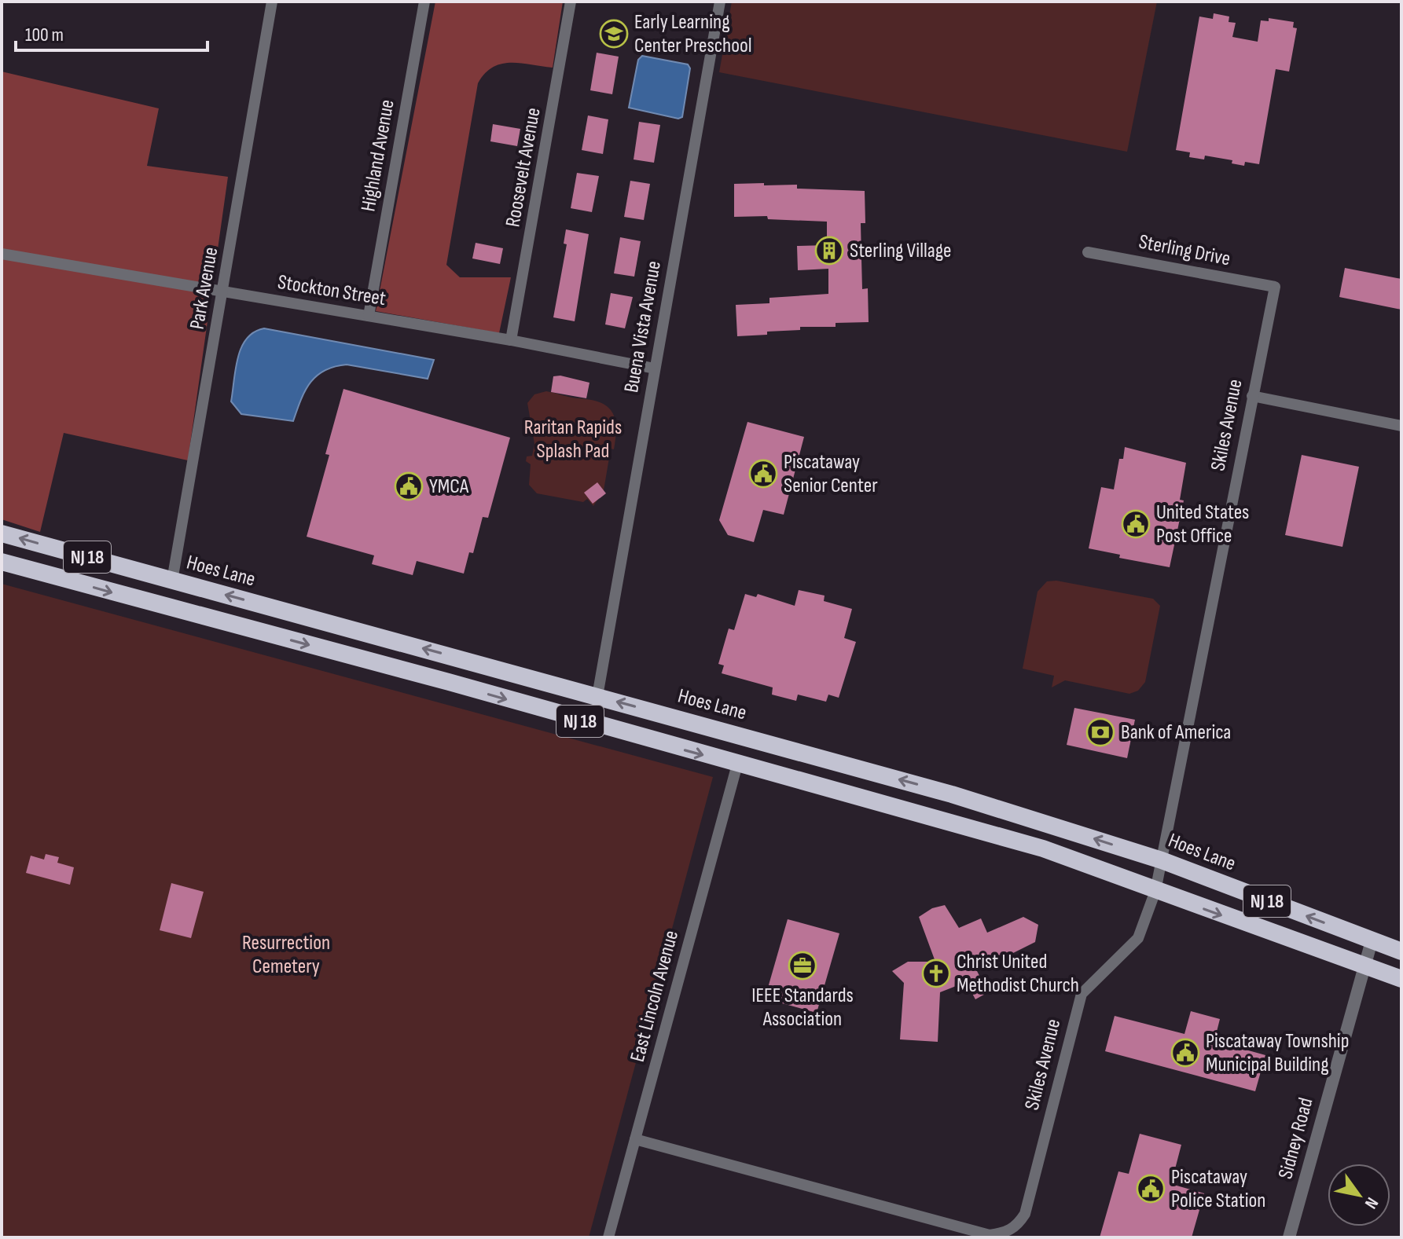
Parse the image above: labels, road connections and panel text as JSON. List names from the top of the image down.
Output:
{
  "streets": {
    "highway": ["NJ 18", "Hoes Lane"],
    "street": [
      "Highland Avenue",
      "Roosevelt Avenue",
      "Sterling Drive",
      "Park Avenue",
      "Stockton Street",
      "Buena Vista Avenue",
      "Skiles Avenue",
      "East Lincoln Avenue",
      "Sidney Road"
    ]
  },
  "crossings": [
    ["Highland Avenue", "Stockton Street"],
    ["Roosevelt Avenue", "Stockton Street"],
    ["Sterling Drive", "Skiles Avenue"],
    ["Park Avenue", "Stockton Street"],
    ["Park Avenue", "Hoes Lane"],
    ["Stockton Street", "Buena Vista Avenue"],
    ["Buena Vista Avenue", "Hoes Lane"],
    ["Skiles Avenue", "NJ 18"],
    ["Skiles Avenue", "Hoes Lane"],
    ["Skiles Avenue", "East Lincoln Avenue"],
    ["NJ 18", "East Lincoln Avenue"],
    ["NJ 18", "Sidney Road"],
    ["Hoes Lane", "Sidney Road"]
  ],
  "parks": ["Raritan Rapids Splash Pad", "Resurrection Cemetery"],
  "places": {
    "school or university": ["Early Learning Center Preschool"],
    "building": ["Sterling Village"],
    "public building": [
      "Piscataway Senior Center",
      "YMCA",
      "United States Post Office",
      "Piscataway Township Municipal Building",
      "Piscataway Police Station"
    ],
    "bank": ["Bank of America"],
    "office": ["IEEE Standards Association"],
    "church": ["Christ United Methodist Church"]
  },
  "scale_bar": "100 m",
  "north": "bottom right"
}
